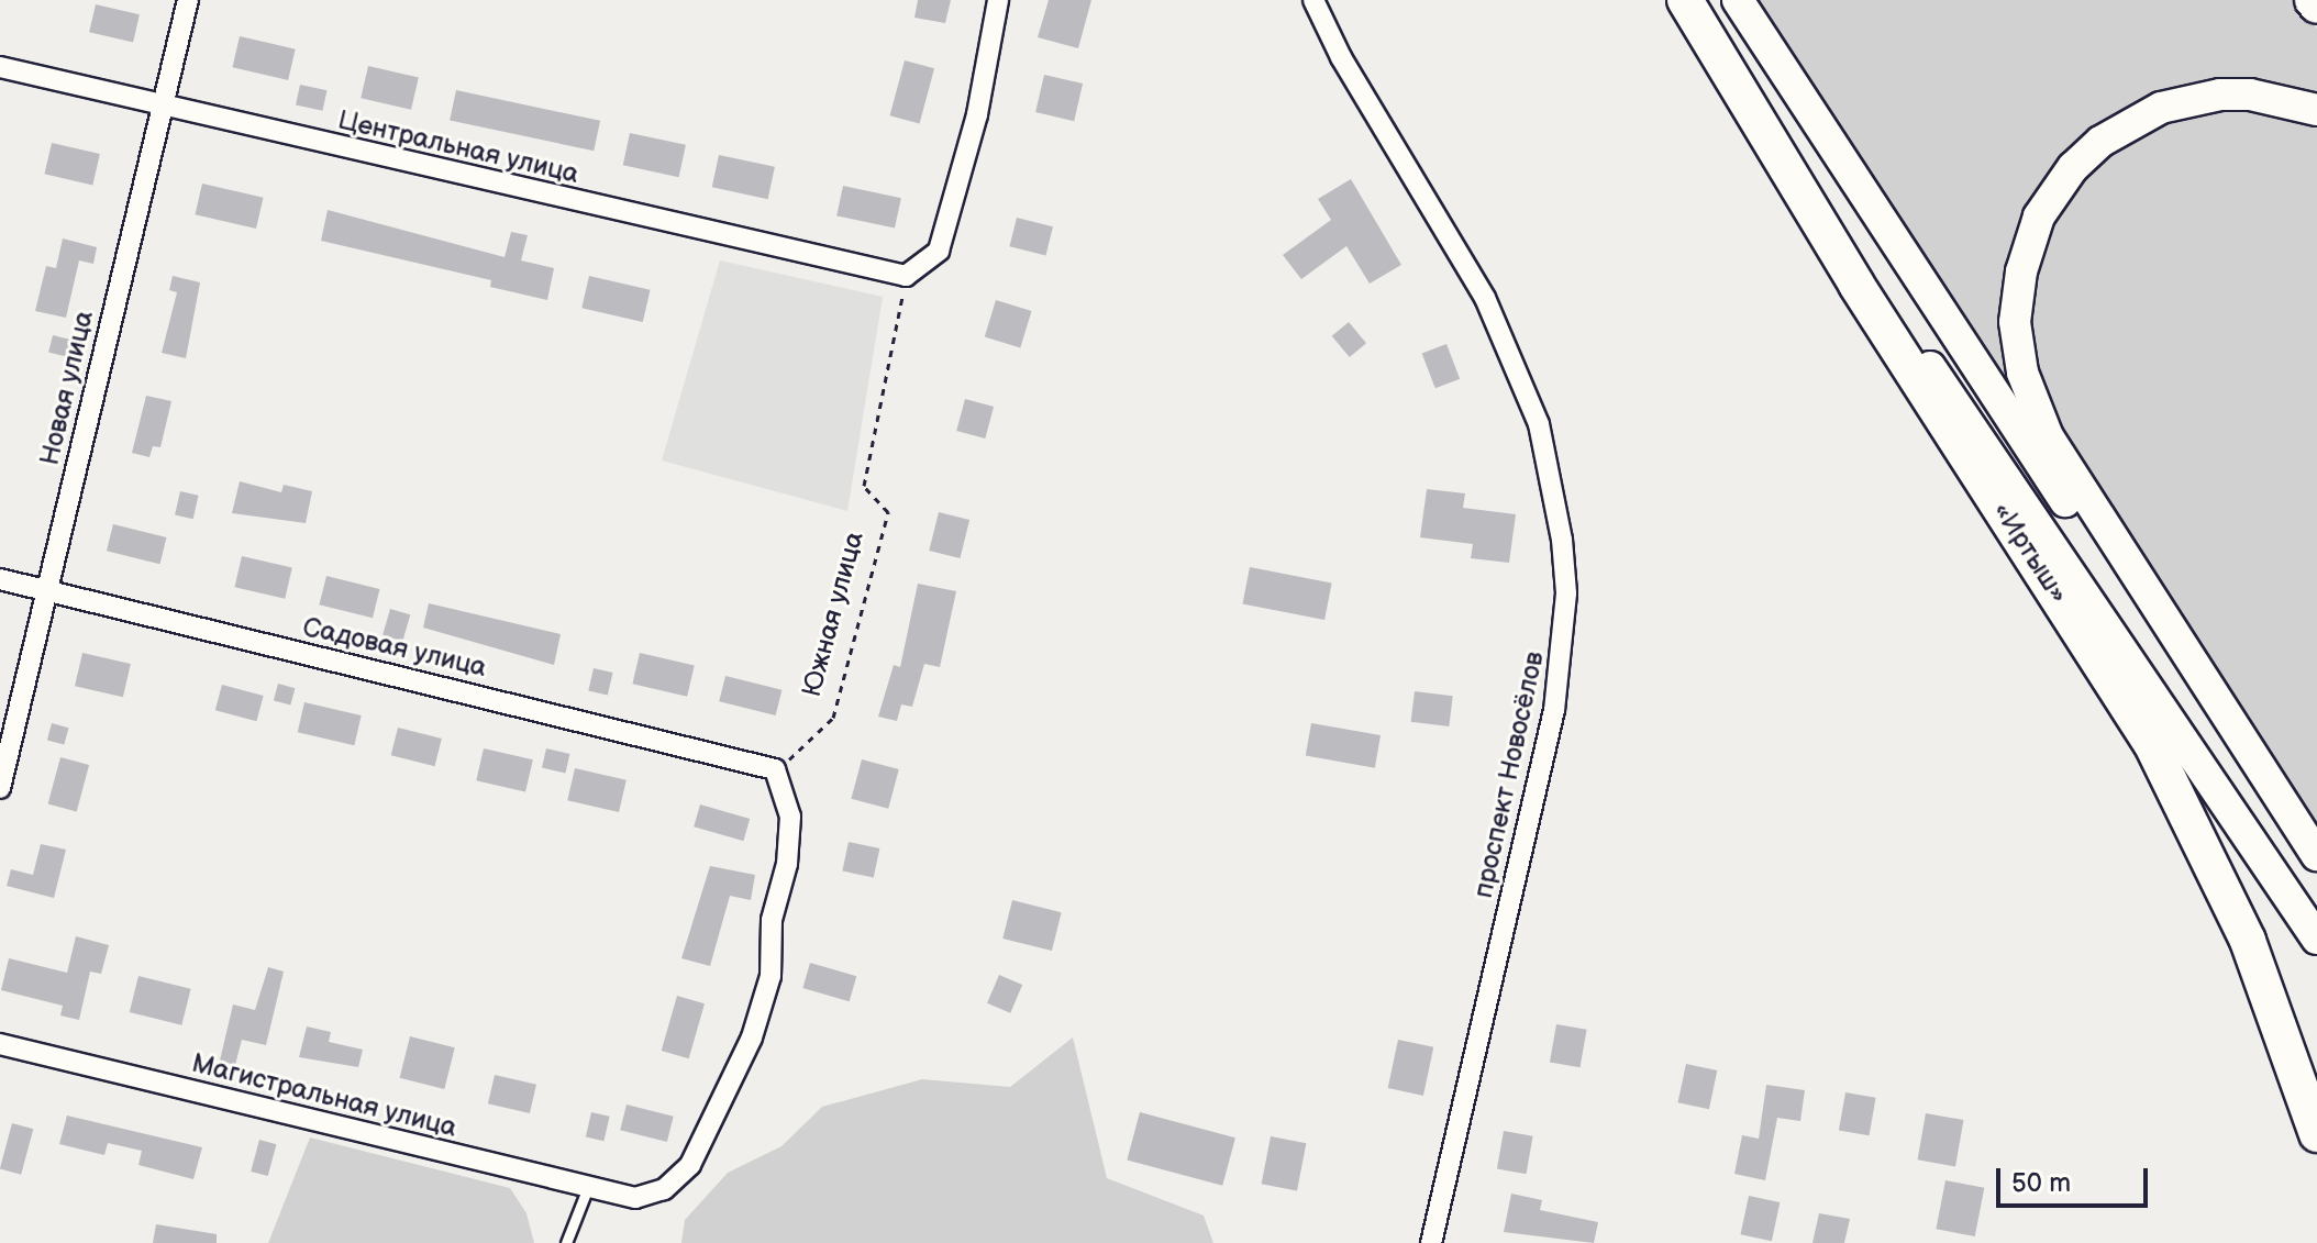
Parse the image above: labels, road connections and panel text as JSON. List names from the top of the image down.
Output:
{
  "streets": {
    "highway": ["«Иртыш»"],
    "street": [
      "Центральная улица",
      "Новая улица",
      "Садовая улица",
      "проспект Новосёлов",
      "Магистральная улица"
    ],
    "path": ["Южная улица"]
  },
  "crossings": [
    ["Центральная улица", "Новая улица"],
    ["Центральная улица", "Южная улица"],
    ["Новая улица", "Садовая улица"],
    ["Южная улица", "Садовая улица"],
    ["Южная улица", "Магистральная улица"],
    ["Садовая улица", "Магистральная улица"]
  ],
  "scale_bar": "50 m"
}
